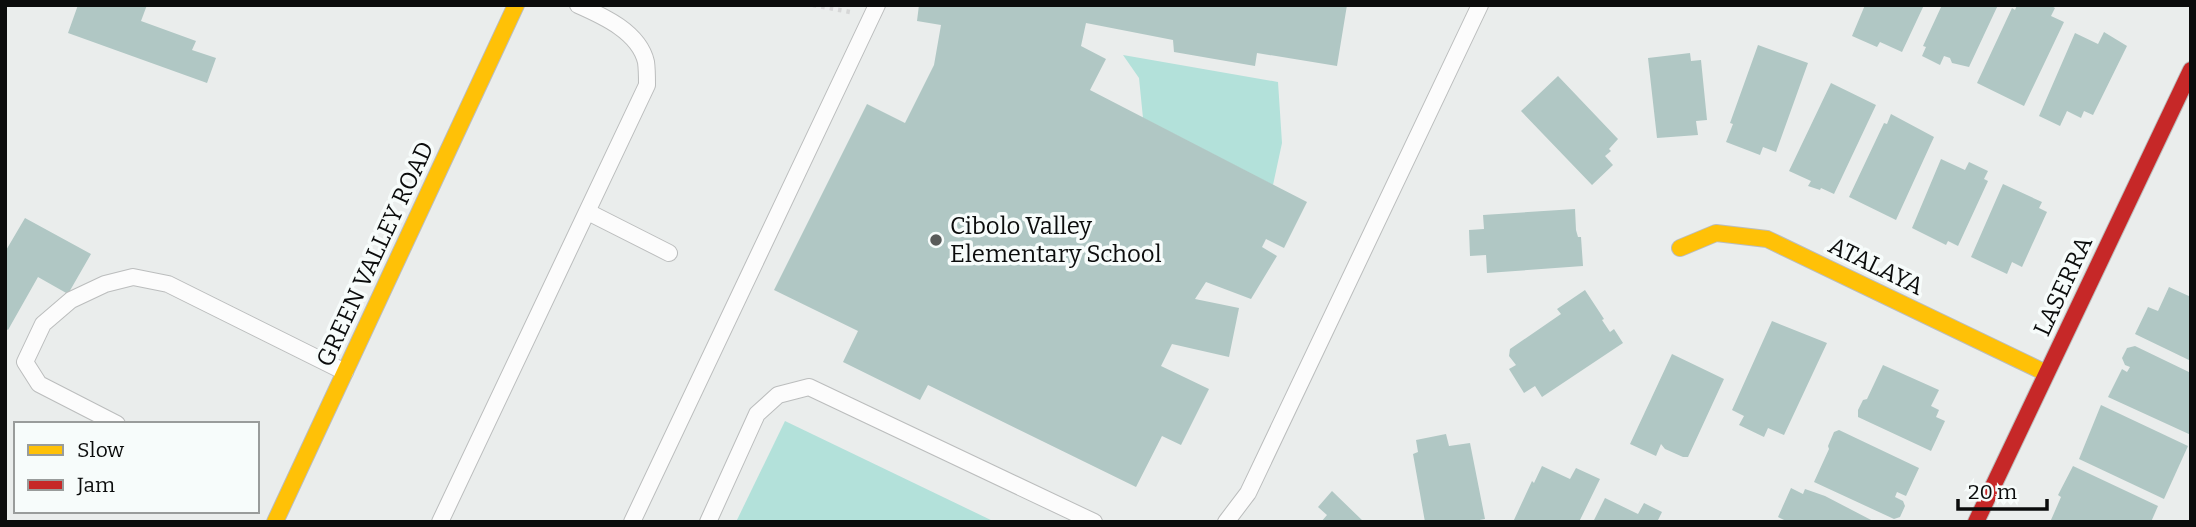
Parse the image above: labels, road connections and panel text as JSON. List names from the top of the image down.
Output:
{
  "streets": {
    "street": ["GREEN VALLEY ROAD", "ATALAYA", "LASERRA"]
  },
  "crossings": [
    ["ATALAYA", "LASERRA"]
  ],
  "places": ["Cibolo Valley Elementary School"],
  "legend": ["Slow", "Jam"],
  "scale_bar": "20 m"
}
